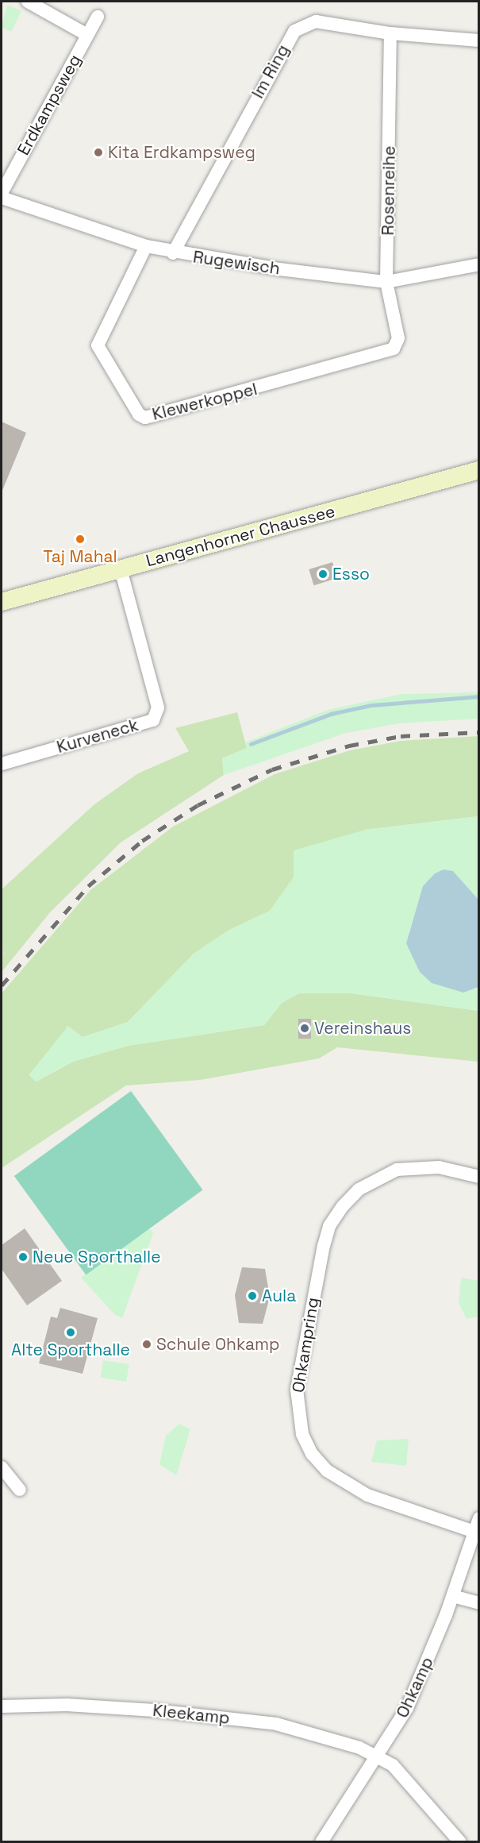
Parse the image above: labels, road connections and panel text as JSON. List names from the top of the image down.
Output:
{
  "streets": {
    "main road": ["Langenhorner Chaussee"],
    "street": [
      "Im Ring",
      "Erdkampsweg",
      "Rosenreihe",
      "Rugewisch",
      "Klewerkoppel",
      "Kurveneck",
      "Ohkampring",
      "Ohkamp",
      "Kleekamp"
    ]
  },
  "crossings": [
    ["Im Ring", "Rosenreihe"],
    ["Im Ring", "Rugewisch"],
    ["Rosenreihe", "Rugewisch"],
    ["Rosenreihe", "Klewerkoppel"],
    ["Rugewisch", "Klewerkoppel"],
    ["Langenhorner Chaussee", "Kurveneck"],
    ["Ohkampring", "Ohkamp"],
    ["Ohkamp", "Kleekamp"]
  ],
  "places": [
    "Kita Erdkampsweg",
    "Taj Mahal",
    "Esso",
    "Vereinshaus",
    "Neue Sporthalle",
    "Aula",
    "Alte Sporthalle",
    "Schule Ohkamp"
  ]
}
